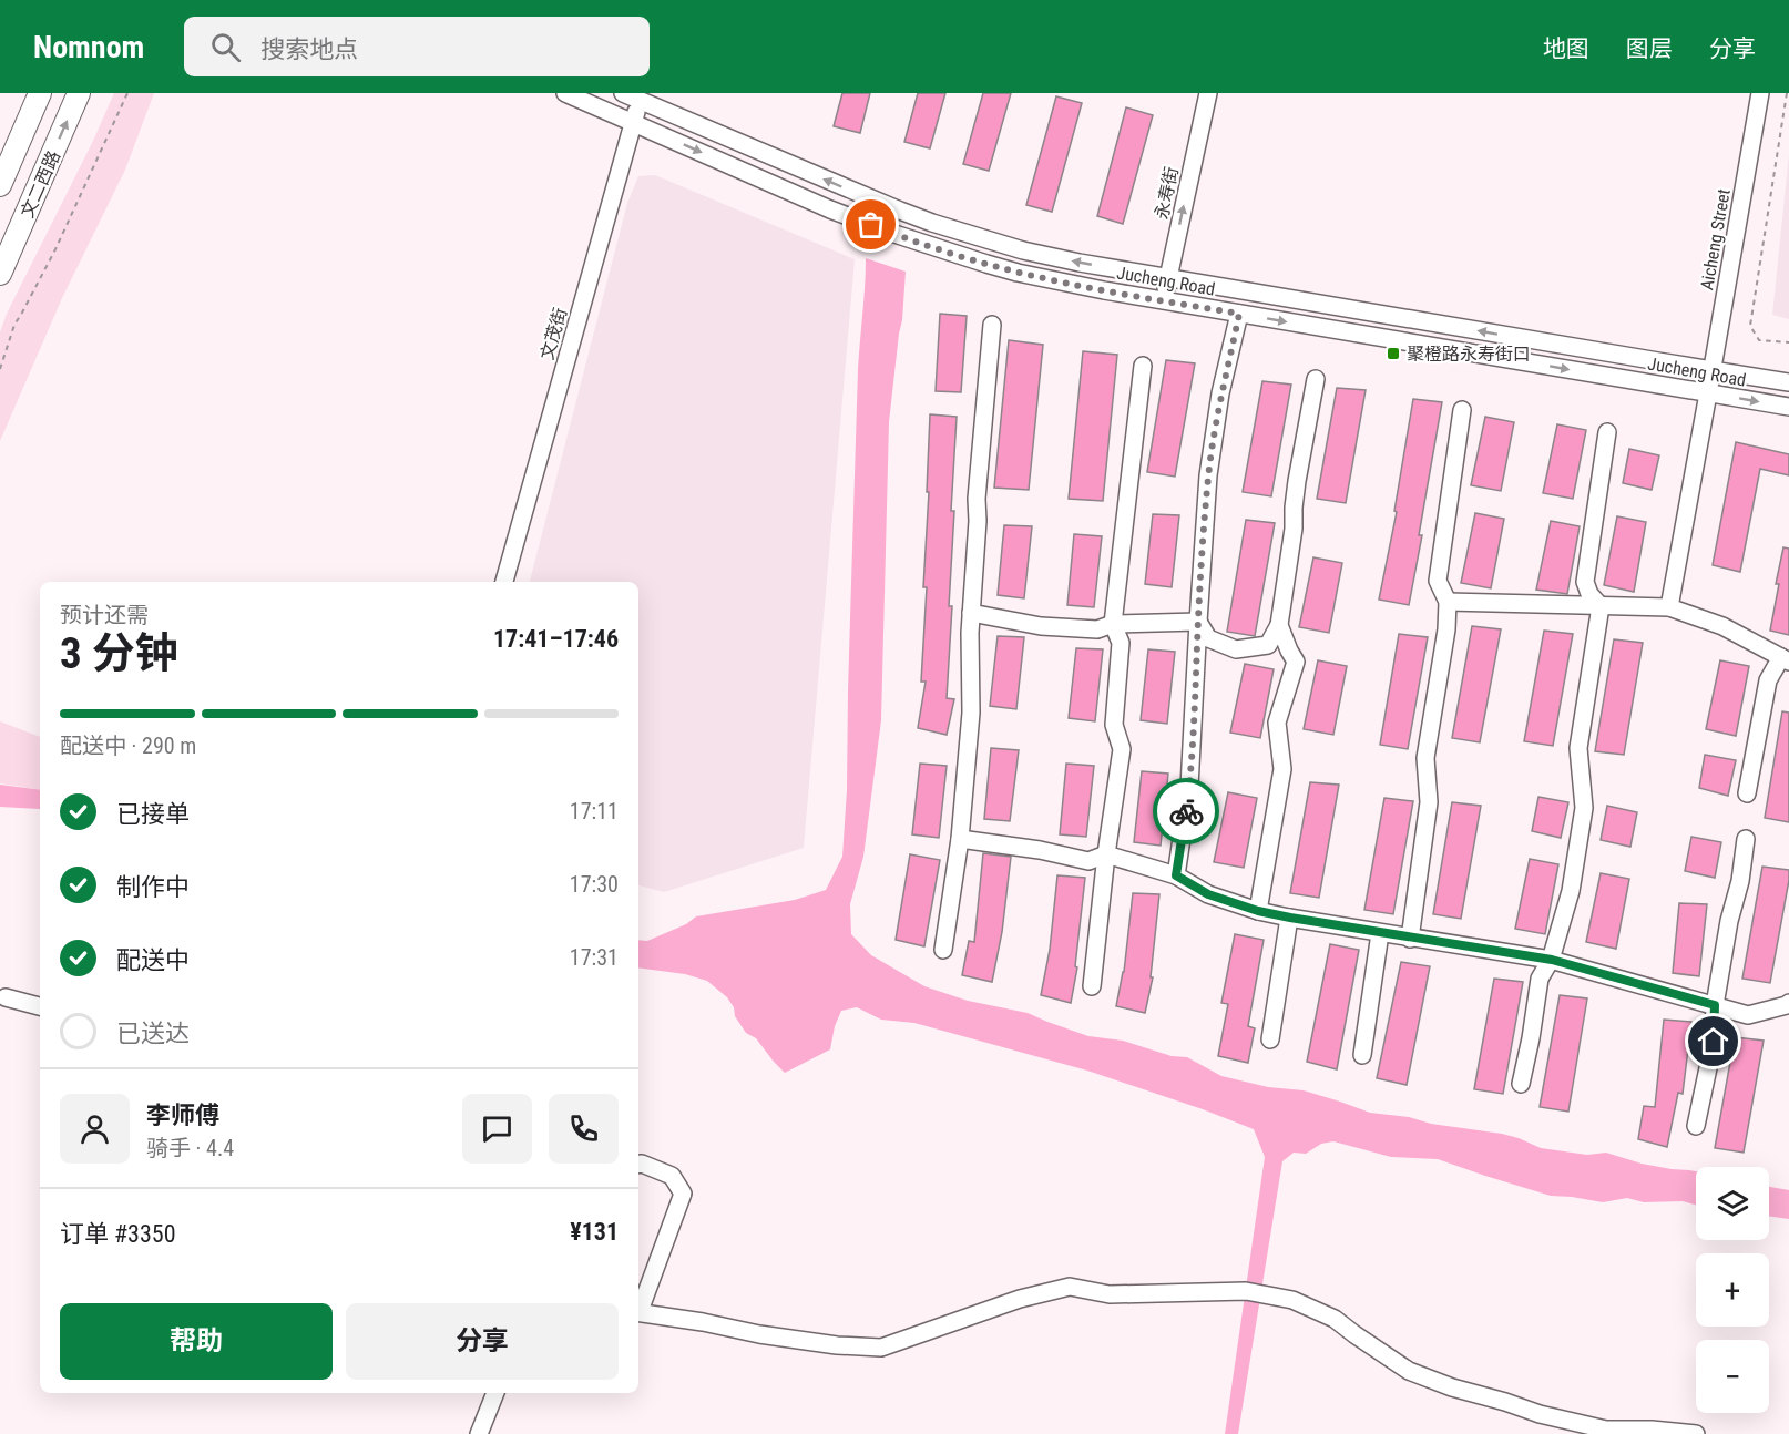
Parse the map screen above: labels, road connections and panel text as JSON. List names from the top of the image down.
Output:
{
  "streets": {
    "main road": ["文二西路"],
    "street": [
      "永寿街",
      "Aicheng Street",
      "Jucheng Road",
      "文茂街"
    ]
  },
  "crossings": [
    ["永寿街", "Jucheng Road"],
    ["Aicheng Street", "Jucheng Road"],
    ["Jucheng Road", "文茂街"]
  ],
  "one_way": ["永寿街"],
  "places": {
    "transit": ["聚橙路永寿街口"]
  },
  "page": {
    "header": "Nomnom",
    "search": "搜索地点",
    "nav": ["地图", "图层", "分享"],
    "heading": ["3 分钟", "预计还需", "17:41–17:46"],
    "panel": [
      "李师傅",
      "骑手 · 4.4",
      "订单 #3350",
      "¥131"
    ],
    "bar": "配送中 · 290 m",
    "list": [
      ["已接单", "17:11"],
      ["制作中", "17:30"],
      ["配送中", "17:31"],
      "已送达"
    ],
    "map_buttons": ["+", "−"],
    "buttons": ["帮助", "分享"]
  }
}
